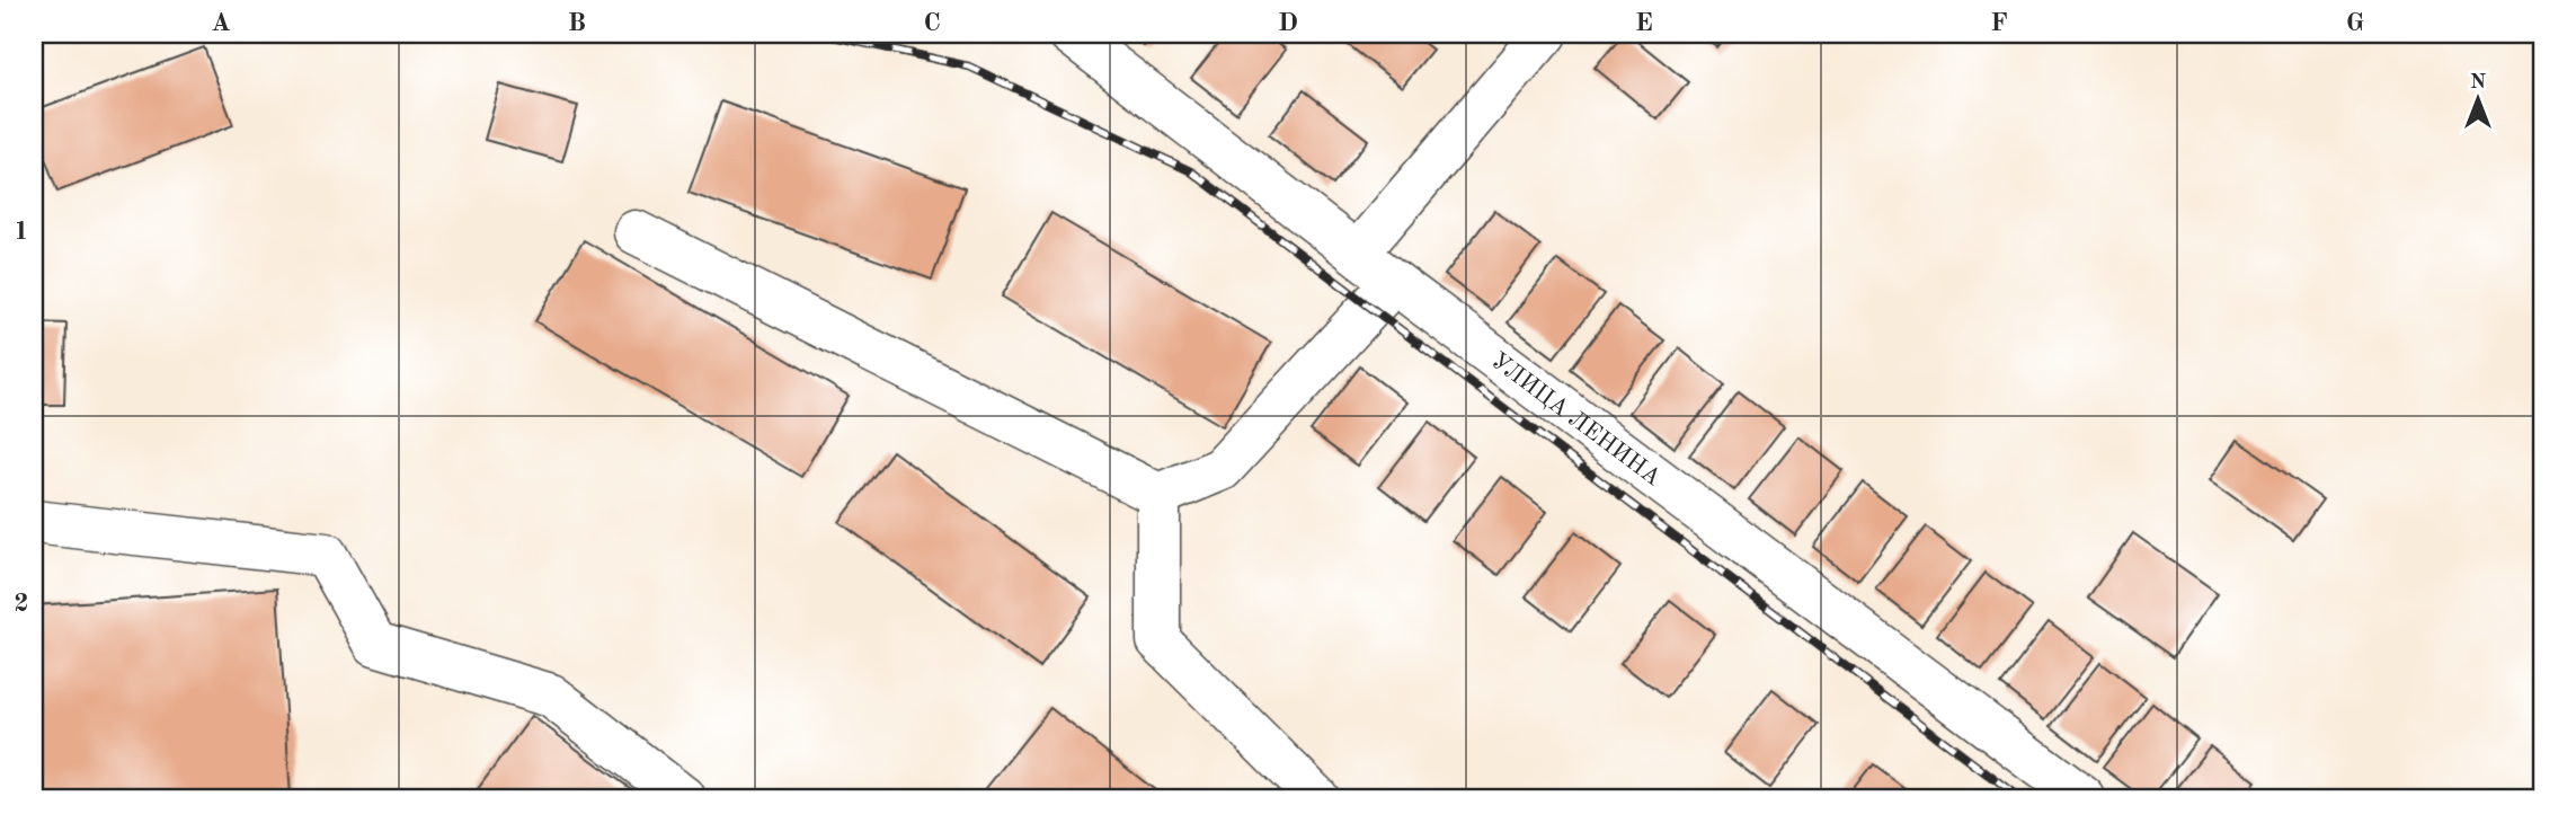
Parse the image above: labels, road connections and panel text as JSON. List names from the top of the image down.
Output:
{
  "streets": {
    "street": ["УЛИЦА ЛЕНИНА"]
  },
  "north": "top",
  "grid": {
    "columns": [
      "A",
      "B",
      "C",
      "D",
      "E",
      "F",
      "G"
    ],
    "rows": ["1", "2"]
  }
}
